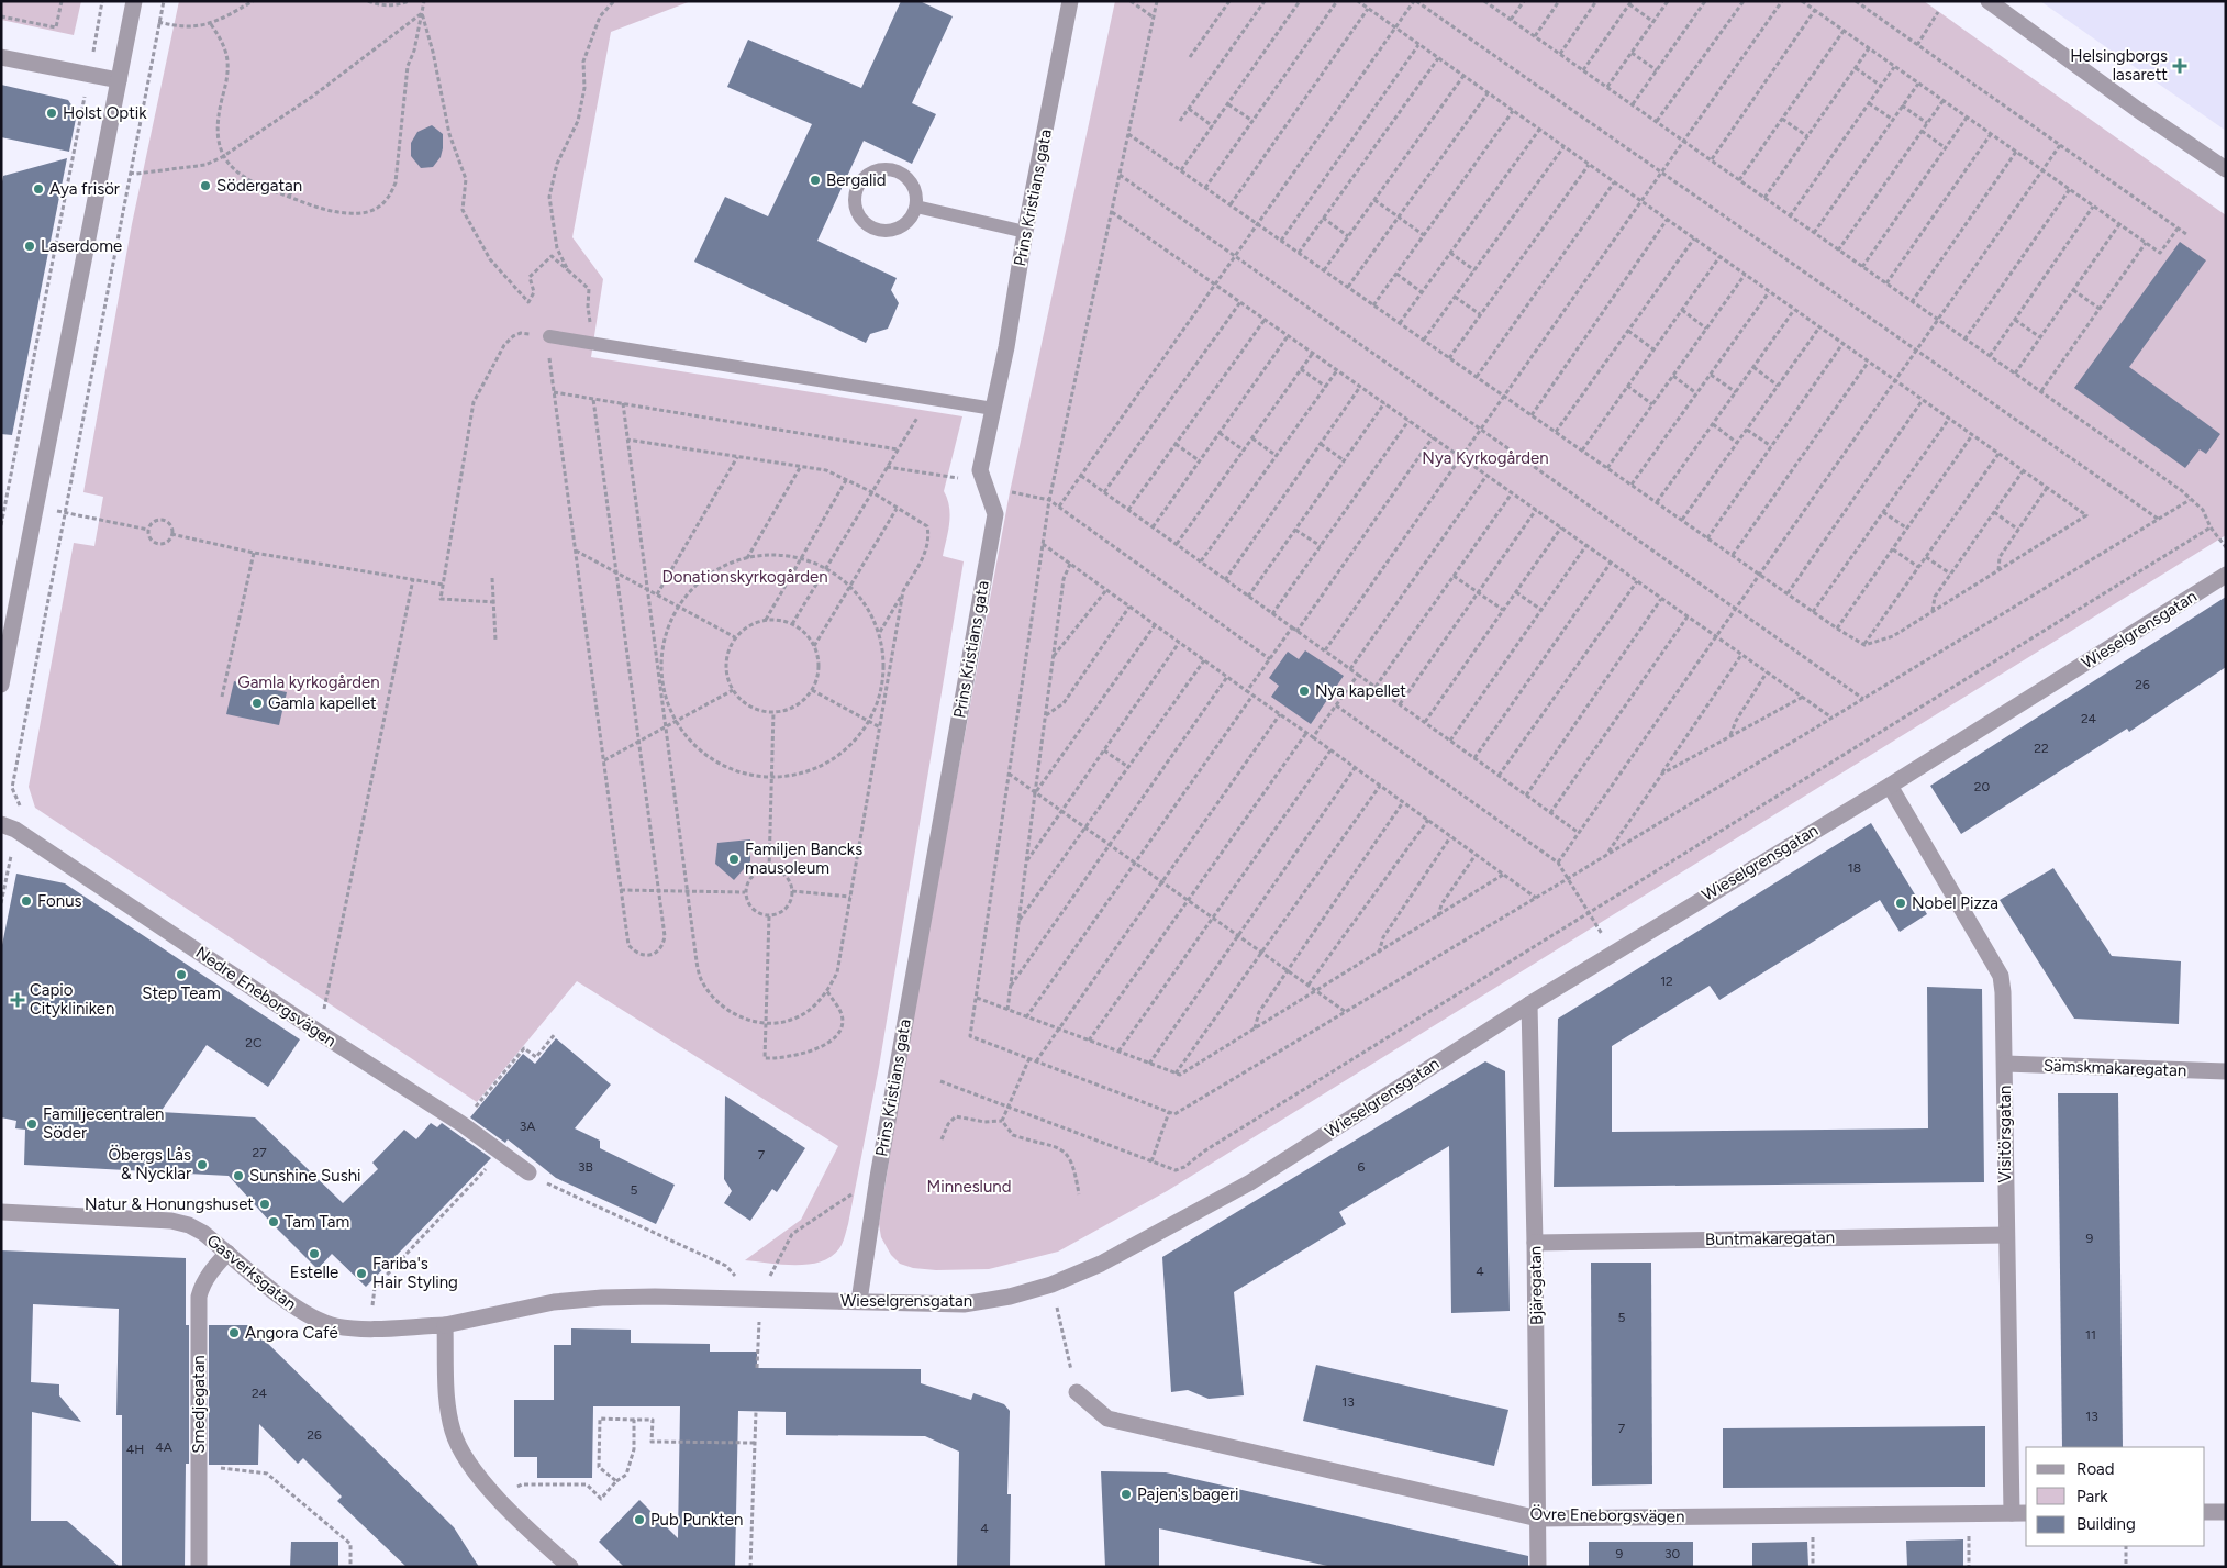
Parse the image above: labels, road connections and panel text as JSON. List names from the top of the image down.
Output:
{
  "streets": {
    "street": [
      "Prins Kristians gata",
      "Wieselgrensgatan",
      "Nedre Eneborgsvägen",
      "Sämskmakaregatan",
      "Visitörsgatan",
      "Buntmakaregatan",
      "Gasverksgatan",
      "Bjäregatan",
      "Smedjegatan",
      "Övre Eneborgsvägen"
    ]
  },
  "crossings": [
    ["Prins Kristians gata", "Wieselgrensgatan"],
    ["Wieselgrensgatan", "Visitörsgatan"],
    ["Wieselgrensgatan", "Gasverksgatan"],
    ["Wieselgrensgatan", "Bjäregatan"],
    ["Sämskmakaregatan", "Visitörsgatan"],
    ["Visitörsgatan", "Buntmakaregatan"],
    ["Visitörsgatan", "Övre Eneborgsvägen"],
    ["Buntmakaregatan", "Bjäregatan"],
    ["Gasverksgatan", "Smedjegatan"],
    ["Bjäregatan", "Övre Eneborgsvägen"]
  ],
  "parks": [
    "Nya Kyrkogården",
    "Donationskyrkogården",
    "Gamla kyrkogården",
    "Minneslund"
  ],
  "places": {
    "health": ["Helsingborgs lasarett", "Capio Citykliniken"],
    "other": [
      "Holst Optik",
      "Bergalid",
      "Södergatan",
      "Aya frisör",
      "Laserdome",
      "Nya kapellet",
      "Gamla kapellet",
      "Familjen Bancks mausoleum",
      "Fonus",
      "Nobel Pizza",
      "Step Team",
      "Familjecentralen Söder",
      "Öbergs Lås & Nycklar",
      "Sunshine Sushi",
      "Natur & Honungshuset",
      "Tam Tam",
      "Estelle",
      "Fariba's Hair Styling",
      "Angora Café",
      "Pajen's bageri",
      "Pub Punkten"
    ]
  },
  "house_numbers": [
    "26",
    "24",
    "22",
    "20",
    "18",
    "12",
    "2C",
    "3A",
    "27",
    "7",
    "3B",
    "6",
    "5",
    "9",
    "4",
    "5",
    "11",
    "24",
    "13",
    "13",
    "7",
    "26",
    "4A",
    "4H",
    "4",
    "9",
    "30"
  ],
  "legend": ["Road", "Park", "Building"]
}
